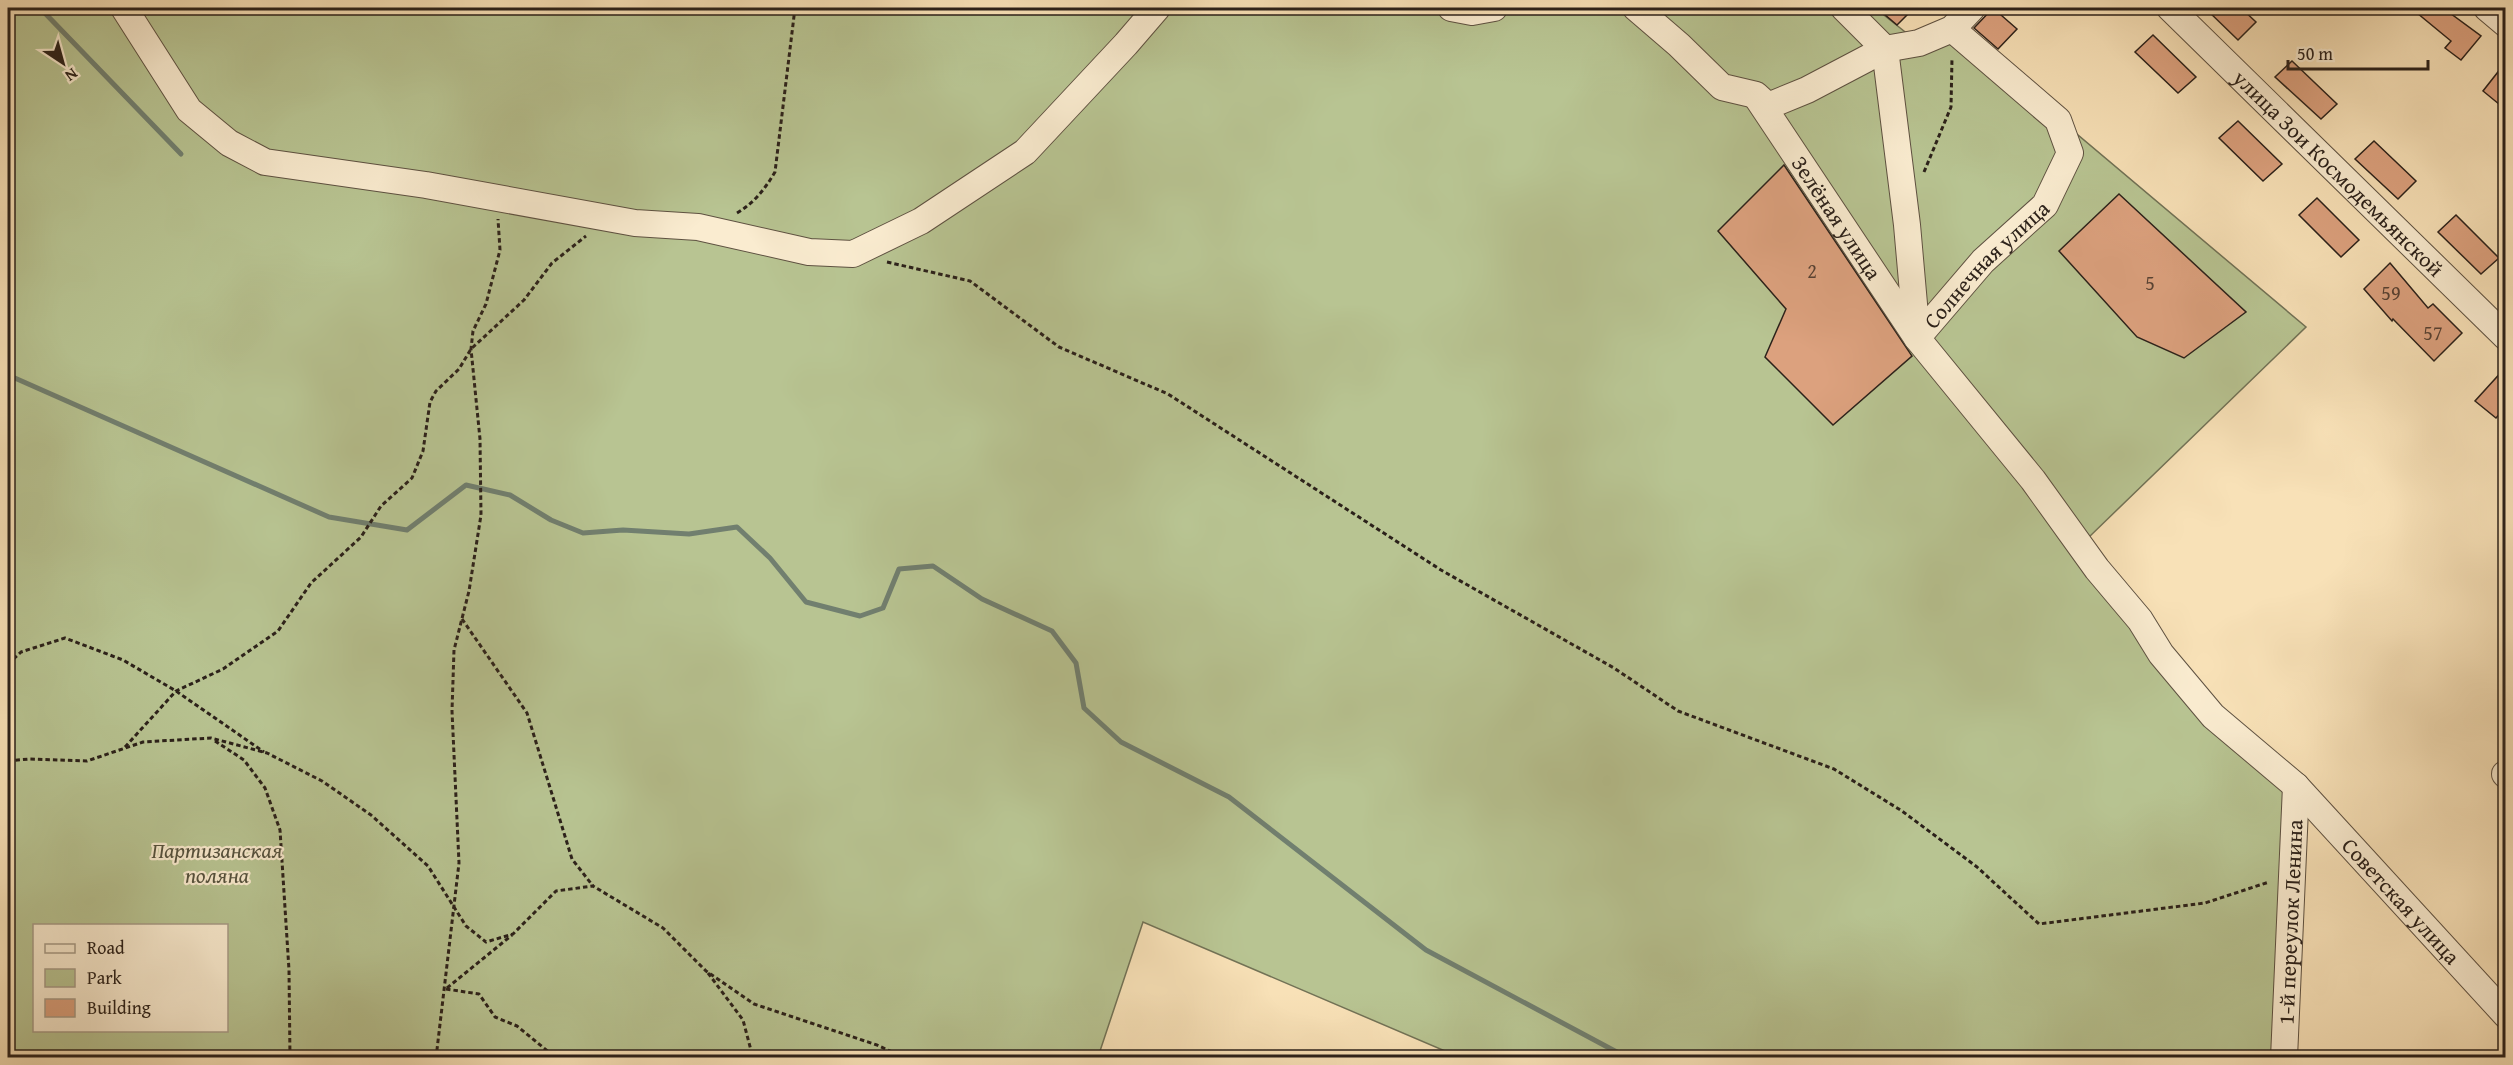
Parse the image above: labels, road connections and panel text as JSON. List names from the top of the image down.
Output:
{
  "streets": {
    "street": [
      "улица Зои Космодемьянской",
      "Зелёная улица",
      "Солнечная улица",
      "Советская улица",
      "1-й переулок Ленина"
    ]
  },
  "crossings": [
    ["Зелёная улица", "Солнечная улица"],
    ["Зелёная улица", "Советская улица"],
    ["Зелёная улица", "1-й переулок Ленина"],
    ["Советская улица", "1-й переулок Ленина"]
  ],
  "parks": ["Партизанская поляна"],
  "house_numbers": [
    "2",
    "5",
    "59",
    "57"
  ],
  "legend": ["Road", "Park", "Building"],
  "scale_bar": "50 m",
  "north": "bottom right"
}
